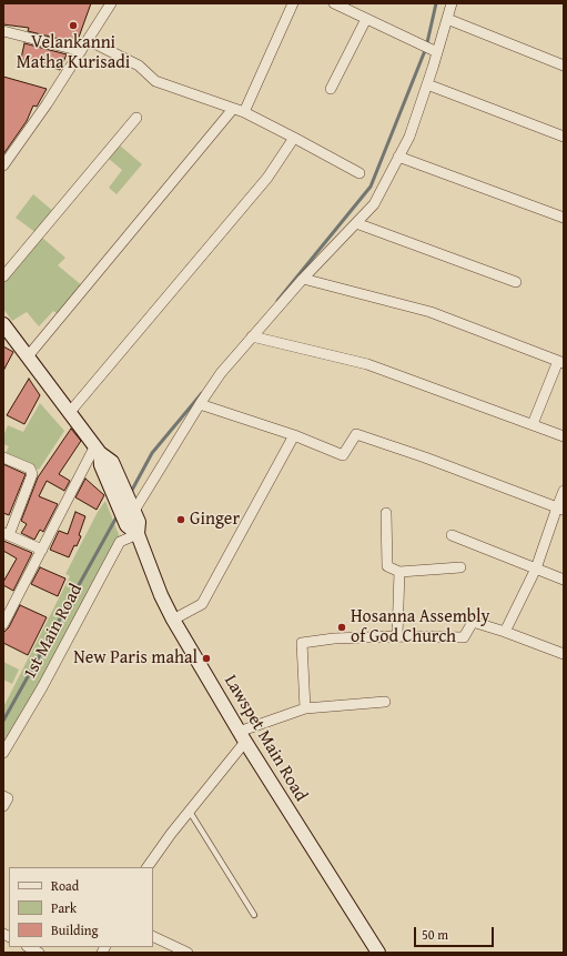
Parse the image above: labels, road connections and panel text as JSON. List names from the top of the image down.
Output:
{
  "streets": {
    "street": ["1st Main Road", "Lawspet Main Road"]
  },
  "crossings": [
    ["1st Main Road", "Lawspet Main Road"]
  ],
  "places": [
    "Velankanni Matha Kurisadi",
    "Ginger",
    "Hosanna Assembly of God Church",
    "New Paris mahal"
  ],
  "legend": ["Road", "Park", "Building"],
  "scale_bar": "50 m"
}
